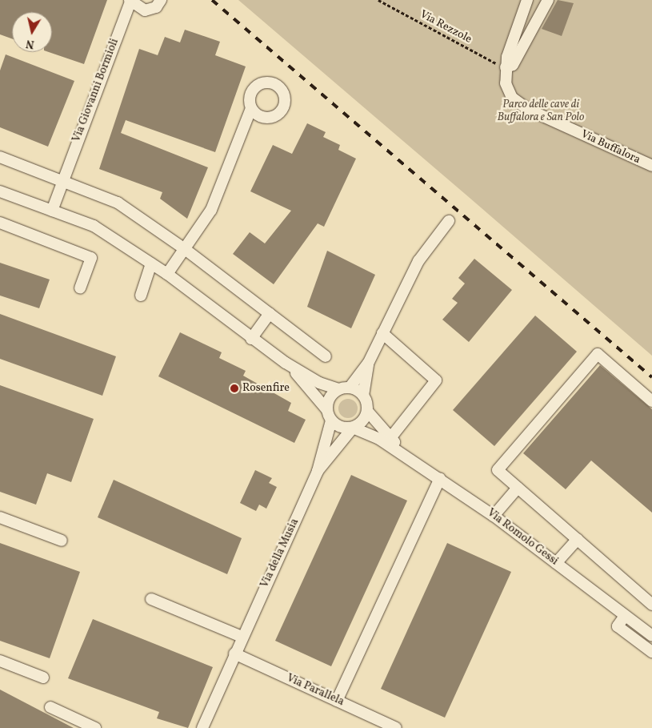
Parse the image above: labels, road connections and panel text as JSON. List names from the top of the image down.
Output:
{
  "streets": {
    "street": [
      "Via Giovanni Bormioli",
      "Via Buffalora",
      "Via Romolo Gessi",
      "Via della Musia",
      "Via Parallela"
    ],
    "path": ["Via Rezzole"]
  },
  "crossings": [
    ["Via Rezzole", "Via Buffalora"],
    ["Via Romolo Gessi", "Via della Musia"],
    ["Via della Musia", "Via Parallela"]
  ],
  "parks": ["Parco delle cave di Buffalora e San Polo"],
  "places": ["Rosenfire"],
  "north": "bottom"
}
